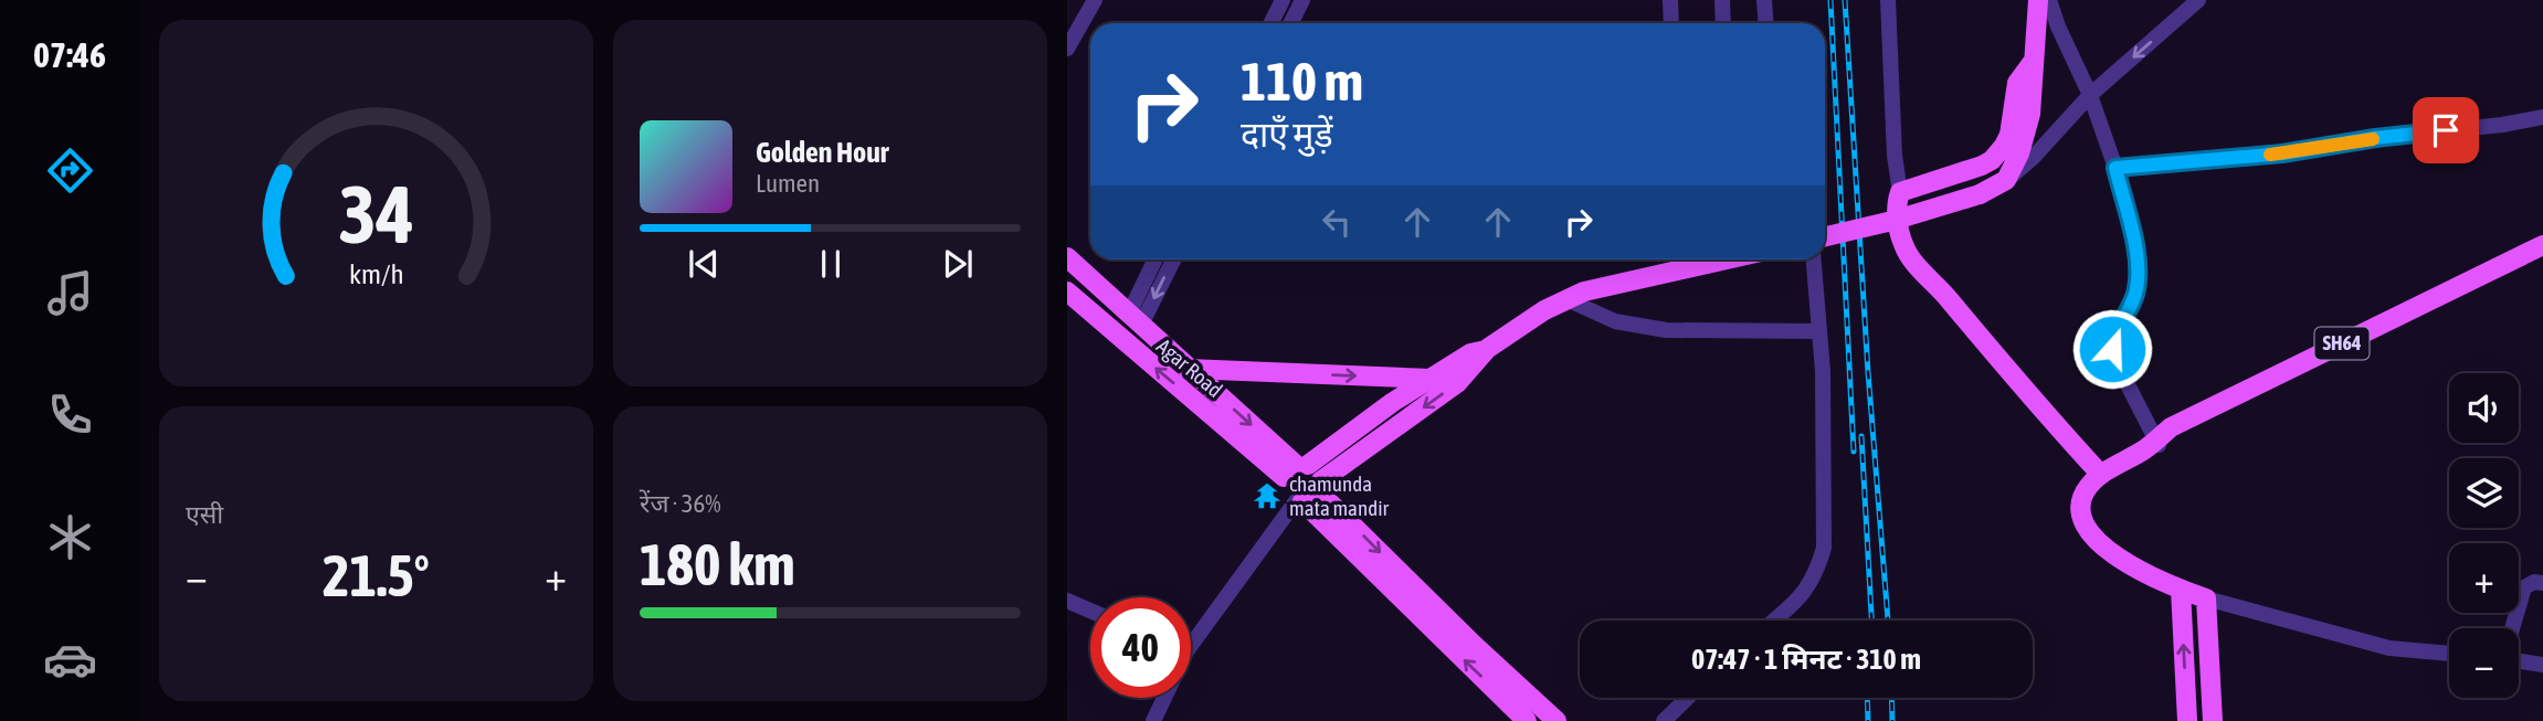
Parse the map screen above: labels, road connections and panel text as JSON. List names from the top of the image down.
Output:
{
  "streets": {
    "main road": ["SH64", "Agar Road"]
  },
  "places": {
    "temple": ["chamunda mata mandir"]
  },
  "page": {
    "tabs": "07:46",
    "turn": ["110 m", "दाएँ मुड़ें"],
    "song": ["Golden Hour", "Lumen"],
    "map_buttons": ["+", "−"],
    "tile": [
      "एसी",
      ["रेंज · 36%", "180 km"]
    ],
    "heat": ["−", "21.5°", "+"],
    "limit": "40",
    "trip": "07:47 · 1 मिनट · 310 m",
    "gauge": ["34", "km/h"]
  }
}
